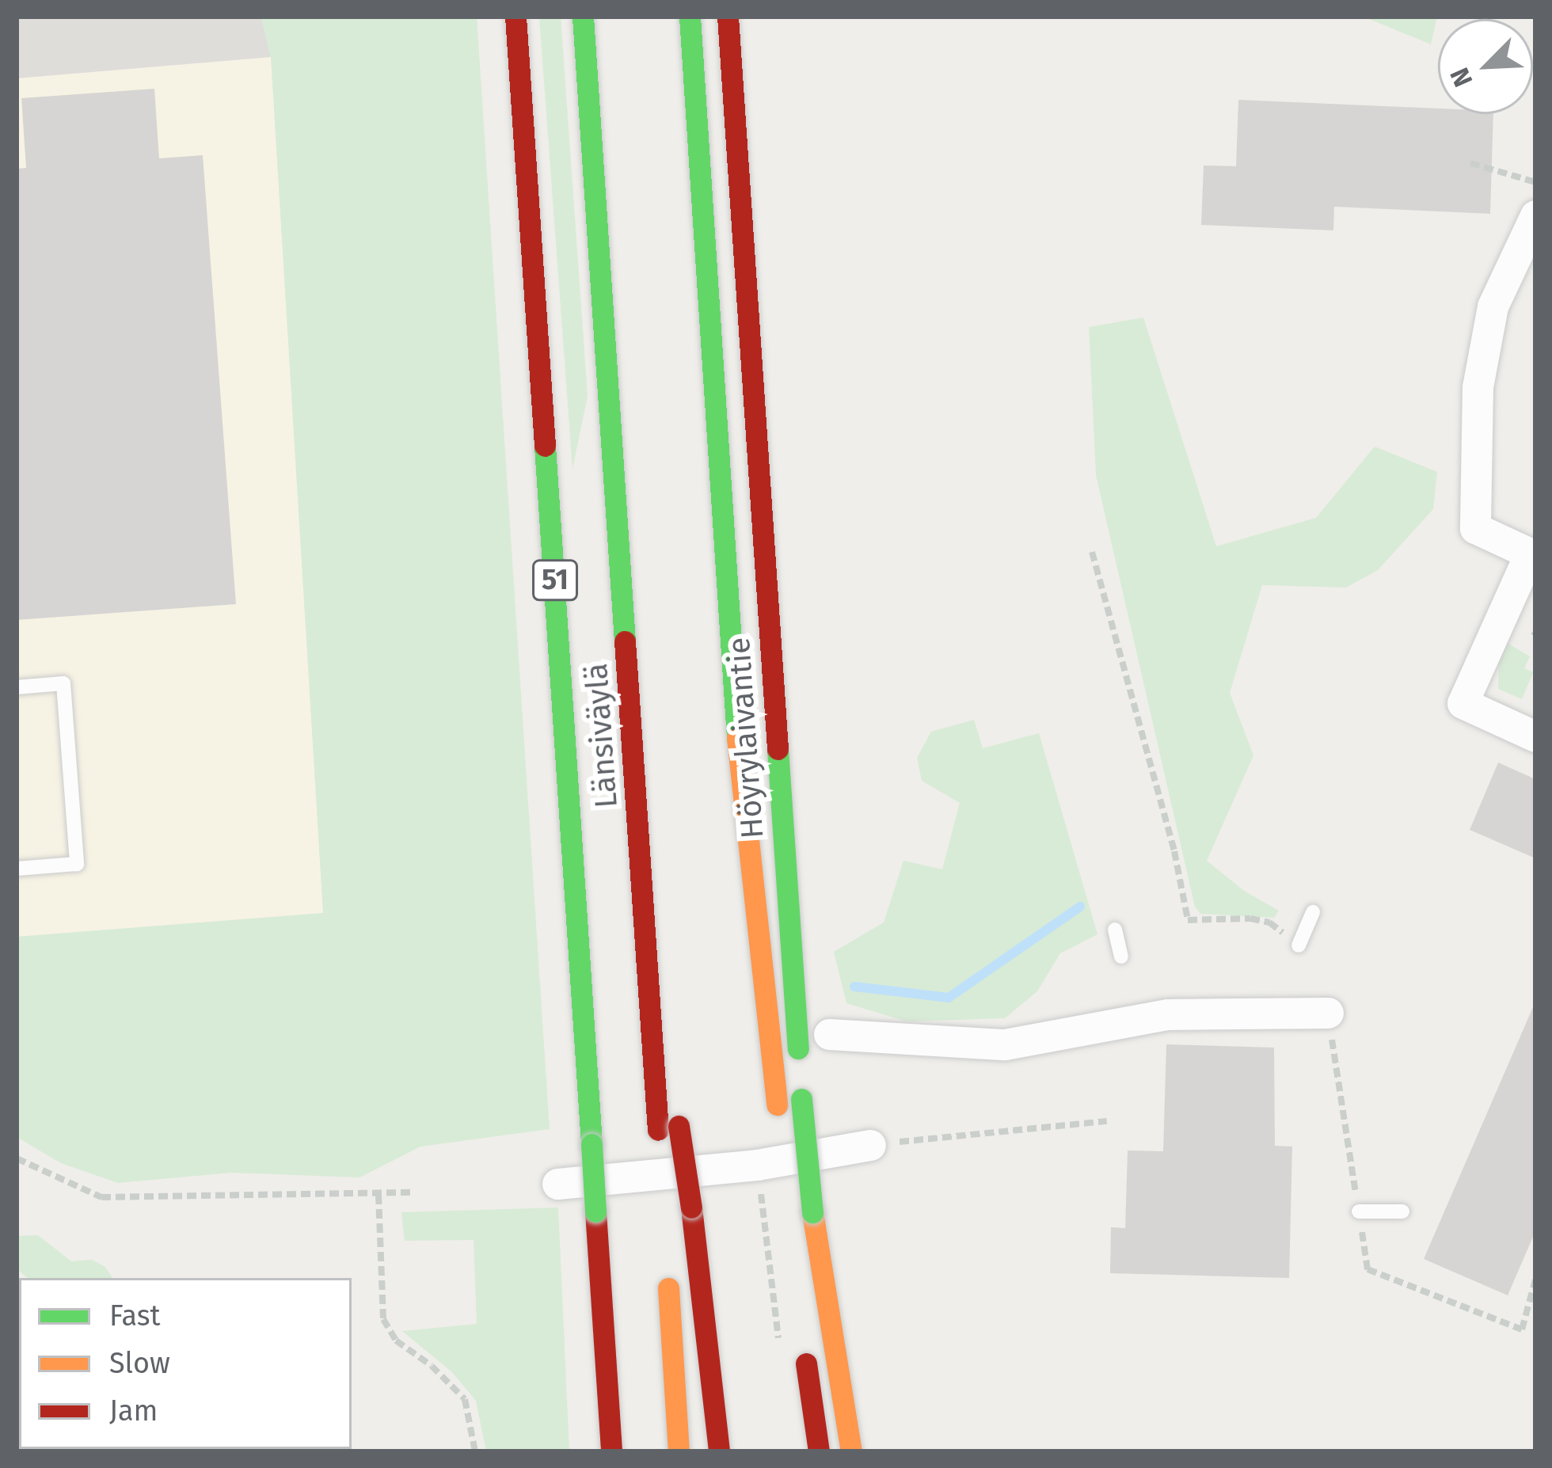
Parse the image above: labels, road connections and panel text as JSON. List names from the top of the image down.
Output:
{
  "streets": {
    "main road": ["51", "Länsiväylä", "Höyrylaivantie"]
  },
  "legend": ["Fast", "Slow", "Jam"],
  "north": "bottom left"
}
